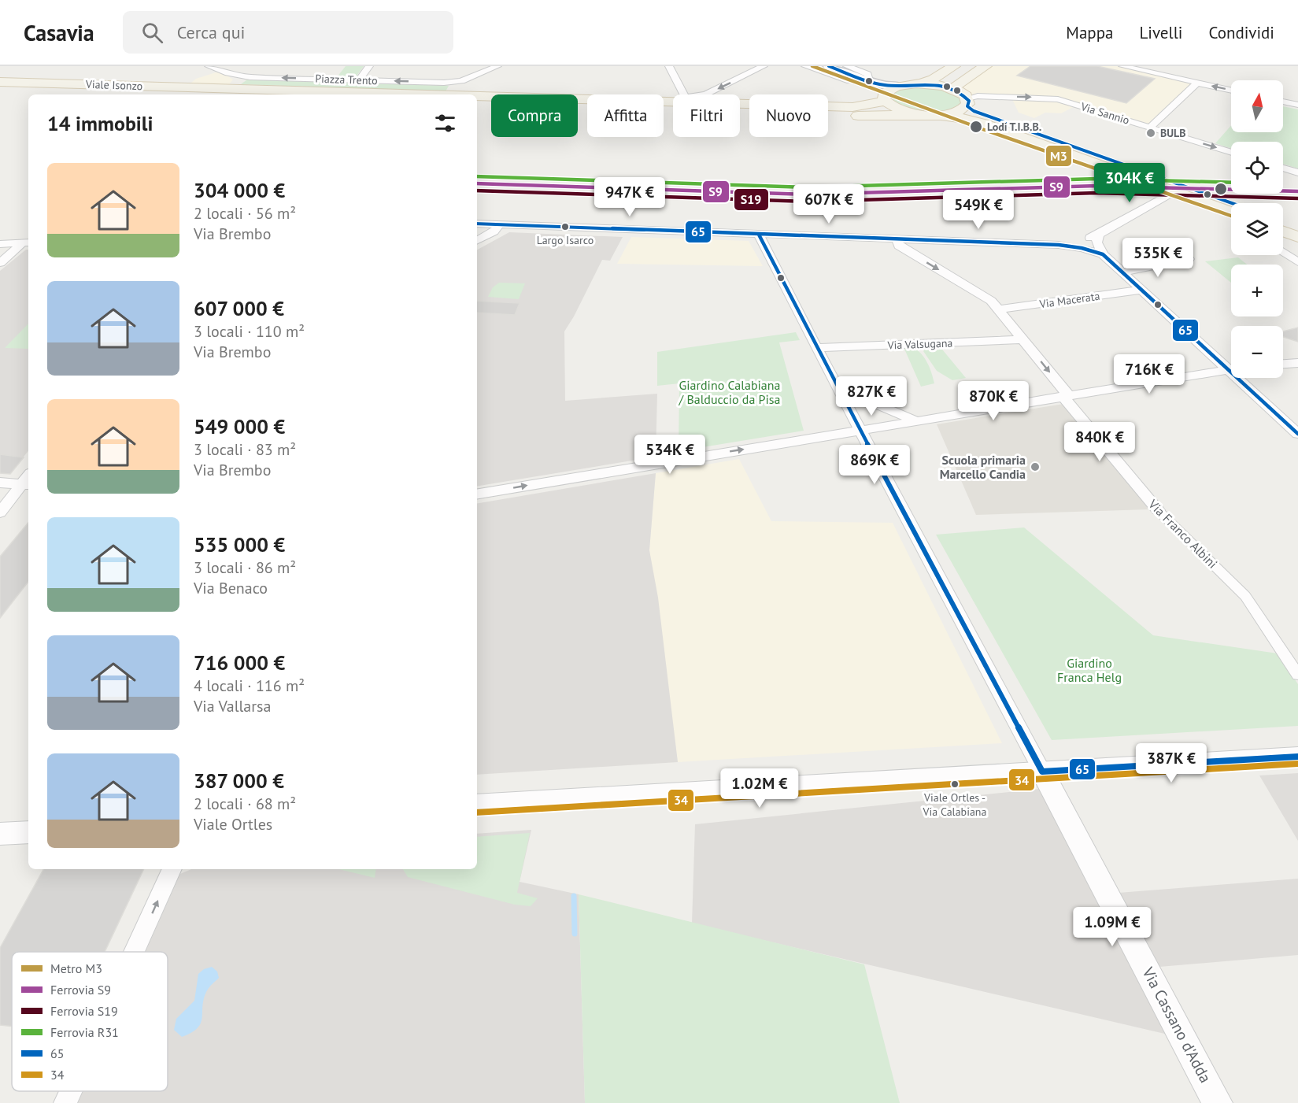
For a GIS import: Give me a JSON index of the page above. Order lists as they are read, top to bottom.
{
  "streets": {
    "main road": ["Piazza Trento", "Viale Isonzo"],
    "street": [
      "Via Sannio",
      "Via Macerata",
      "Via Valsugana",
      "Via Franco Albini",
      "Via Cassano d'Adda"
    ]
  },
  "crossings": [
    ["Piazza Trento", "Viale Isonzo"]
  ],
  "parks": ["Giardino Calabiana / Balduccio da Pisa", "Giardino Franca Helg"],
  "places": [
    "Lodi T.I.B.B.",
    "BULB",
    "Largo Isarco",
    "Scuola primaria Marcello Candia",
    "Viale Ortles - Via Calabiana"
  ],
  "lines": [
    "metro line M3",
    "transit line 65",
    "rail line R31",
    "rail line S9",
    "rail line S19",
    "transit line 34"
  ],
  "legend": [
    "Metro M3",
    "Ferrovia S9",
    "Ferrovia S19",
    "Ferrovia R31",
    "65",
    "34"
  ],
  "north": "top",
  "page": {
    "header": "Casavia",
    "search": "Cerca qui",
    "nav": ["Mappa", "Livelli", "Condividi"],
    "map_buttons": ["+", "−"],
    "chip": [
      "Compra",
      "Affitta",
      "Filtri",
      "Nuovo"
    ],
    "heading": "14 immobili",
    "list": [
      {
        "name": "304 000 €",
        "note": "2 locali · 56 m² · Via Brembo"
      },
      {
        "name": "607 000 €",
        "note": "3 locali · 110 m² · Via Brembo"
      },
      {
        "name": "549 000 €",
        "note": "3 locali · 83 m² · Via Brembo"
      },
      {
        "name": "535 000 €",
        "note": "3 locali · 86 m² · Via Benaco"
      },
      {
        "name": "716 000 €",
        "note": "4 locali · 116 m² · Via Vallarsa"
      },
      {
        "name": "387 000 €",
        "note": "2 locali · 68 m² · Viale Ortles"
      }
    ],
    "price": [
      "304K €",
      "947K €",
      "607K €",
      "549K €",
      "535K €",
      "716K €",
      "827K €",
      "870K €",
      "840K €",
      "534K €",
      "869K €",
      "387K €",
      "1.02M €",
      "1.09M €"
    ]
  }
}
